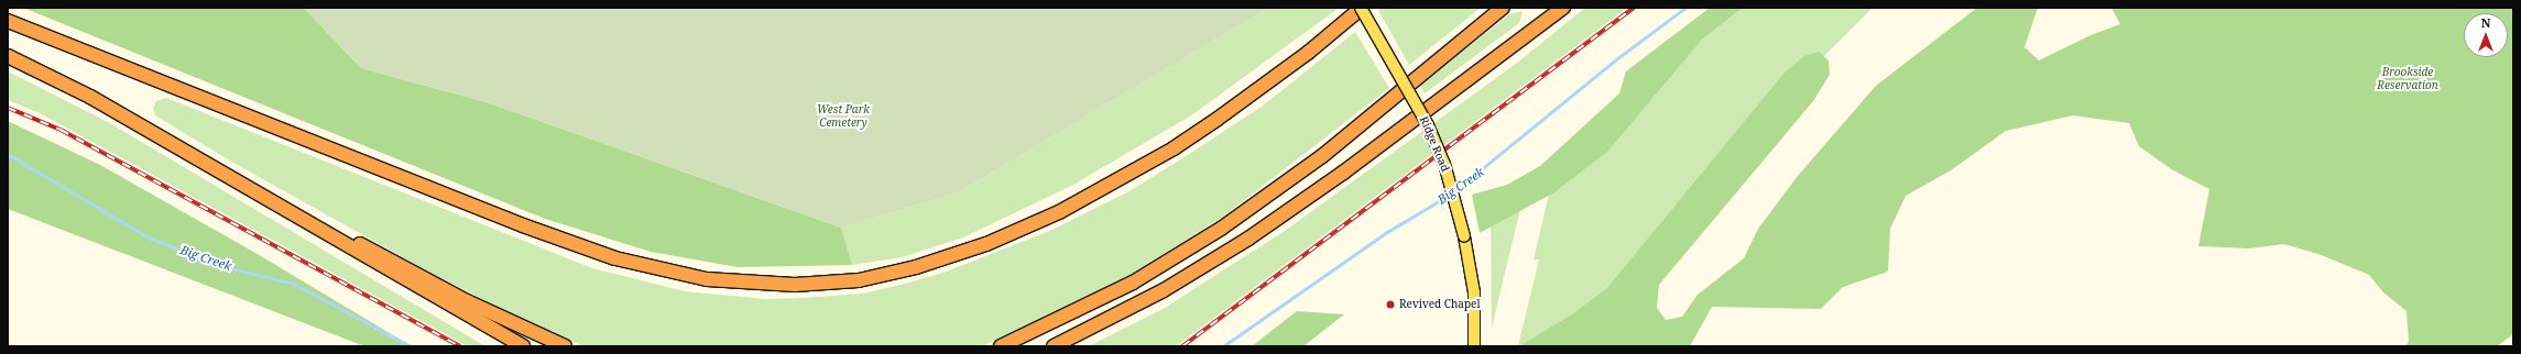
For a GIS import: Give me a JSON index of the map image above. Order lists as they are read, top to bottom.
{
  "streets": {
    "main road": ["Ridge Road"]
  },
  "water": ["Big Creek"],
  "parks": ["Brookside Reservation", "West Park Cemetery"],
  "places": ["Revived Chapel"],
  "north": "top"
}
